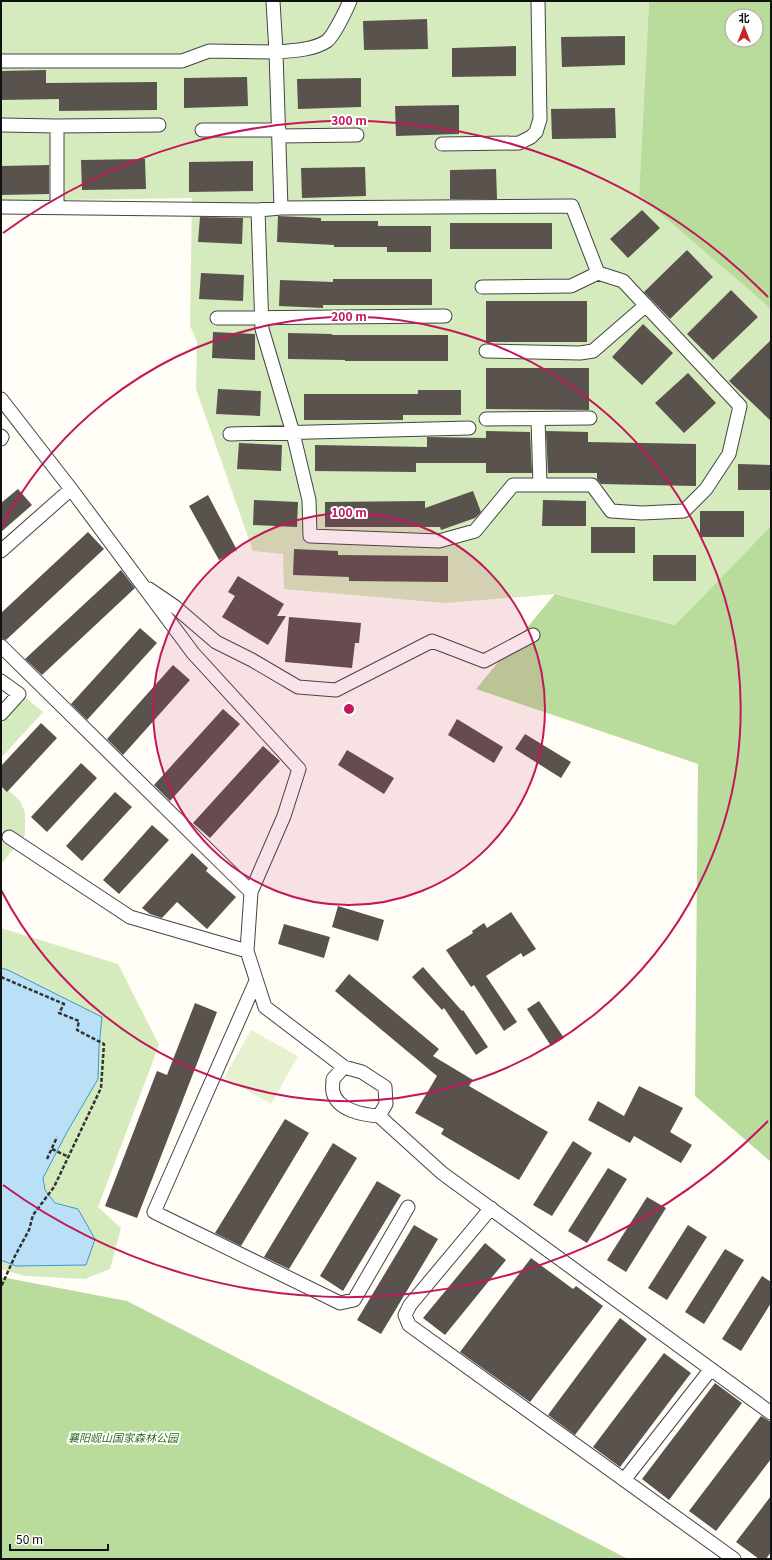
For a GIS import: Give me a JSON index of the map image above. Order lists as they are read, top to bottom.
{
  "parks": ["襄阳岘山国家森林公园"],
  "scale_bar": "50 m",
  "north": "top",
  "rings": ["300 m", "200 m", "100 m"]
}
